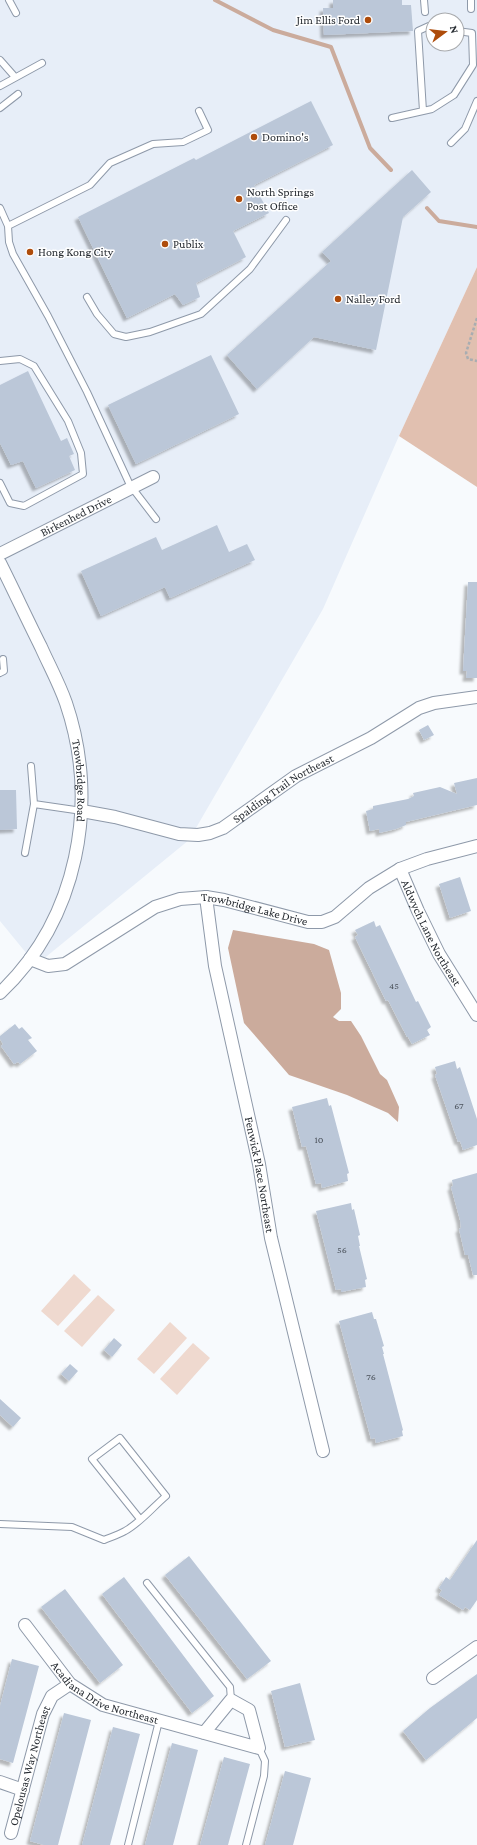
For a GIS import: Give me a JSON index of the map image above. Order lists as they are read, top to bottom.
{
  "streets": {
    "street": [
      "Birkenhed Drive",
      "Trowbridge Road",
      "Spalding Trail Northeast",
      "Trowbridge Lake Drive",
      "Aldwych Lane Northeast",
      "Fenwick Place Northeast",
      "Acadiana Drive Northeast",
      "Opelousas Way Northeast"
    ]
  },
  "crossings": [
    ["Trowbridge Road", "Spalding Trail Northeast"],
    ["Trowbridge Road", "Trowbridge Lake Drive"],
    ["Trowbridge Lake Drive", "Aldwych Lane Northeast"],
    ["Trowbridge Lake Drive", "Fenwick Place Northeast"],
    ["Acadiana Drive Northeast", "Opelousas Way Northeast"]
  ],
  "places": [
    "Jim Ellis Ford",
    "Domino's",
    "North Springs Post Office",
    "Publix",
    "Hong Kong City",
    "Nalley Ford"
  ],
  "house_numbers": [
    "45",
    "67",
    "10",
    "56",
    "76"
  ],
  "north": "right"
}
